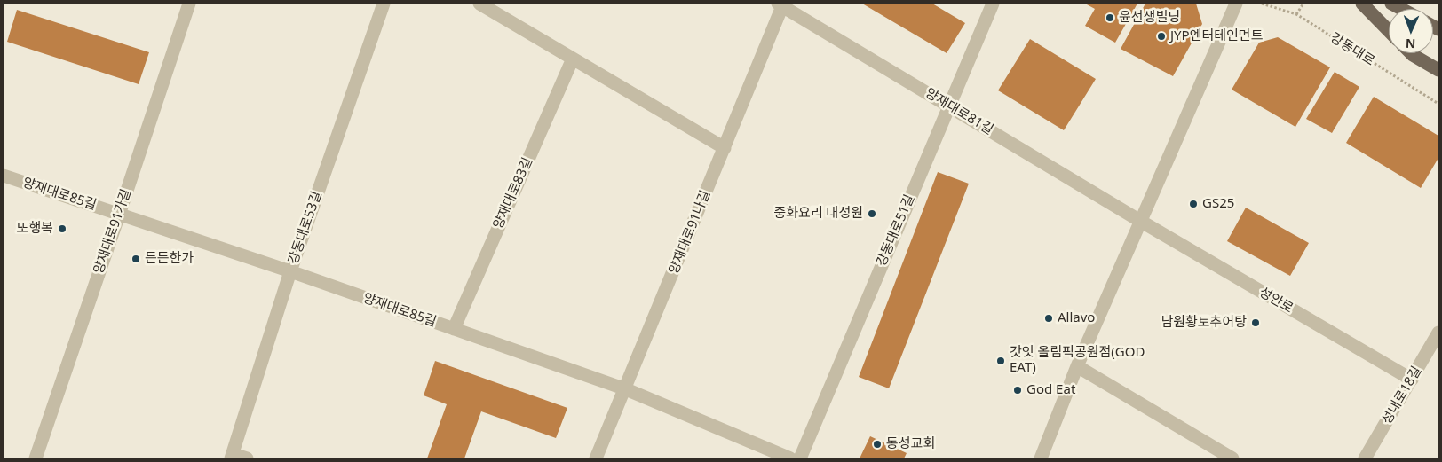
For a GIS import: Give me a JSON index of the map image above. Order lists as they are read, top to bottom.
{
  "streets": {
    "street": [
      "양재대로81길",
      "양재대로83길",
      "양재대로85길",
      "강동대로53길",
      "강동대로51길",
      "양재대로91가길",
      "양재대로91나길",
      "성안로",
      "성내로18길"
    ],
    "path": ["강동대로"]
  },
  "crossings": [
    ["양재대로81길", "강동대로51길"],
    ["양재대로81길", "양재대로91나길"],
    ["양재대로81길", "성안로"],
    ["양재대로83길", "양재대로85길"],
    ["양재대로85길", "강동대로53길"],
    ["양재대로85길", "양재대로91가길"],
    ["양재대로85길", "양재대로91나길"],
    ["성안로", "성내로18길"]
  ],
  "places": [
    "윤선생빌딩",
    "JYP엔터테인먼트",
    "GS25",
    "중화요리 대성원",
    "또행복",
    "든든한가",
    "Allavo",
    "남원황토추어탕",
    "갓잇 올림픽공원점(GOD EAT)",
    "God Eat",
    "동성교회"
  ],
  "north": "bottom"
}
